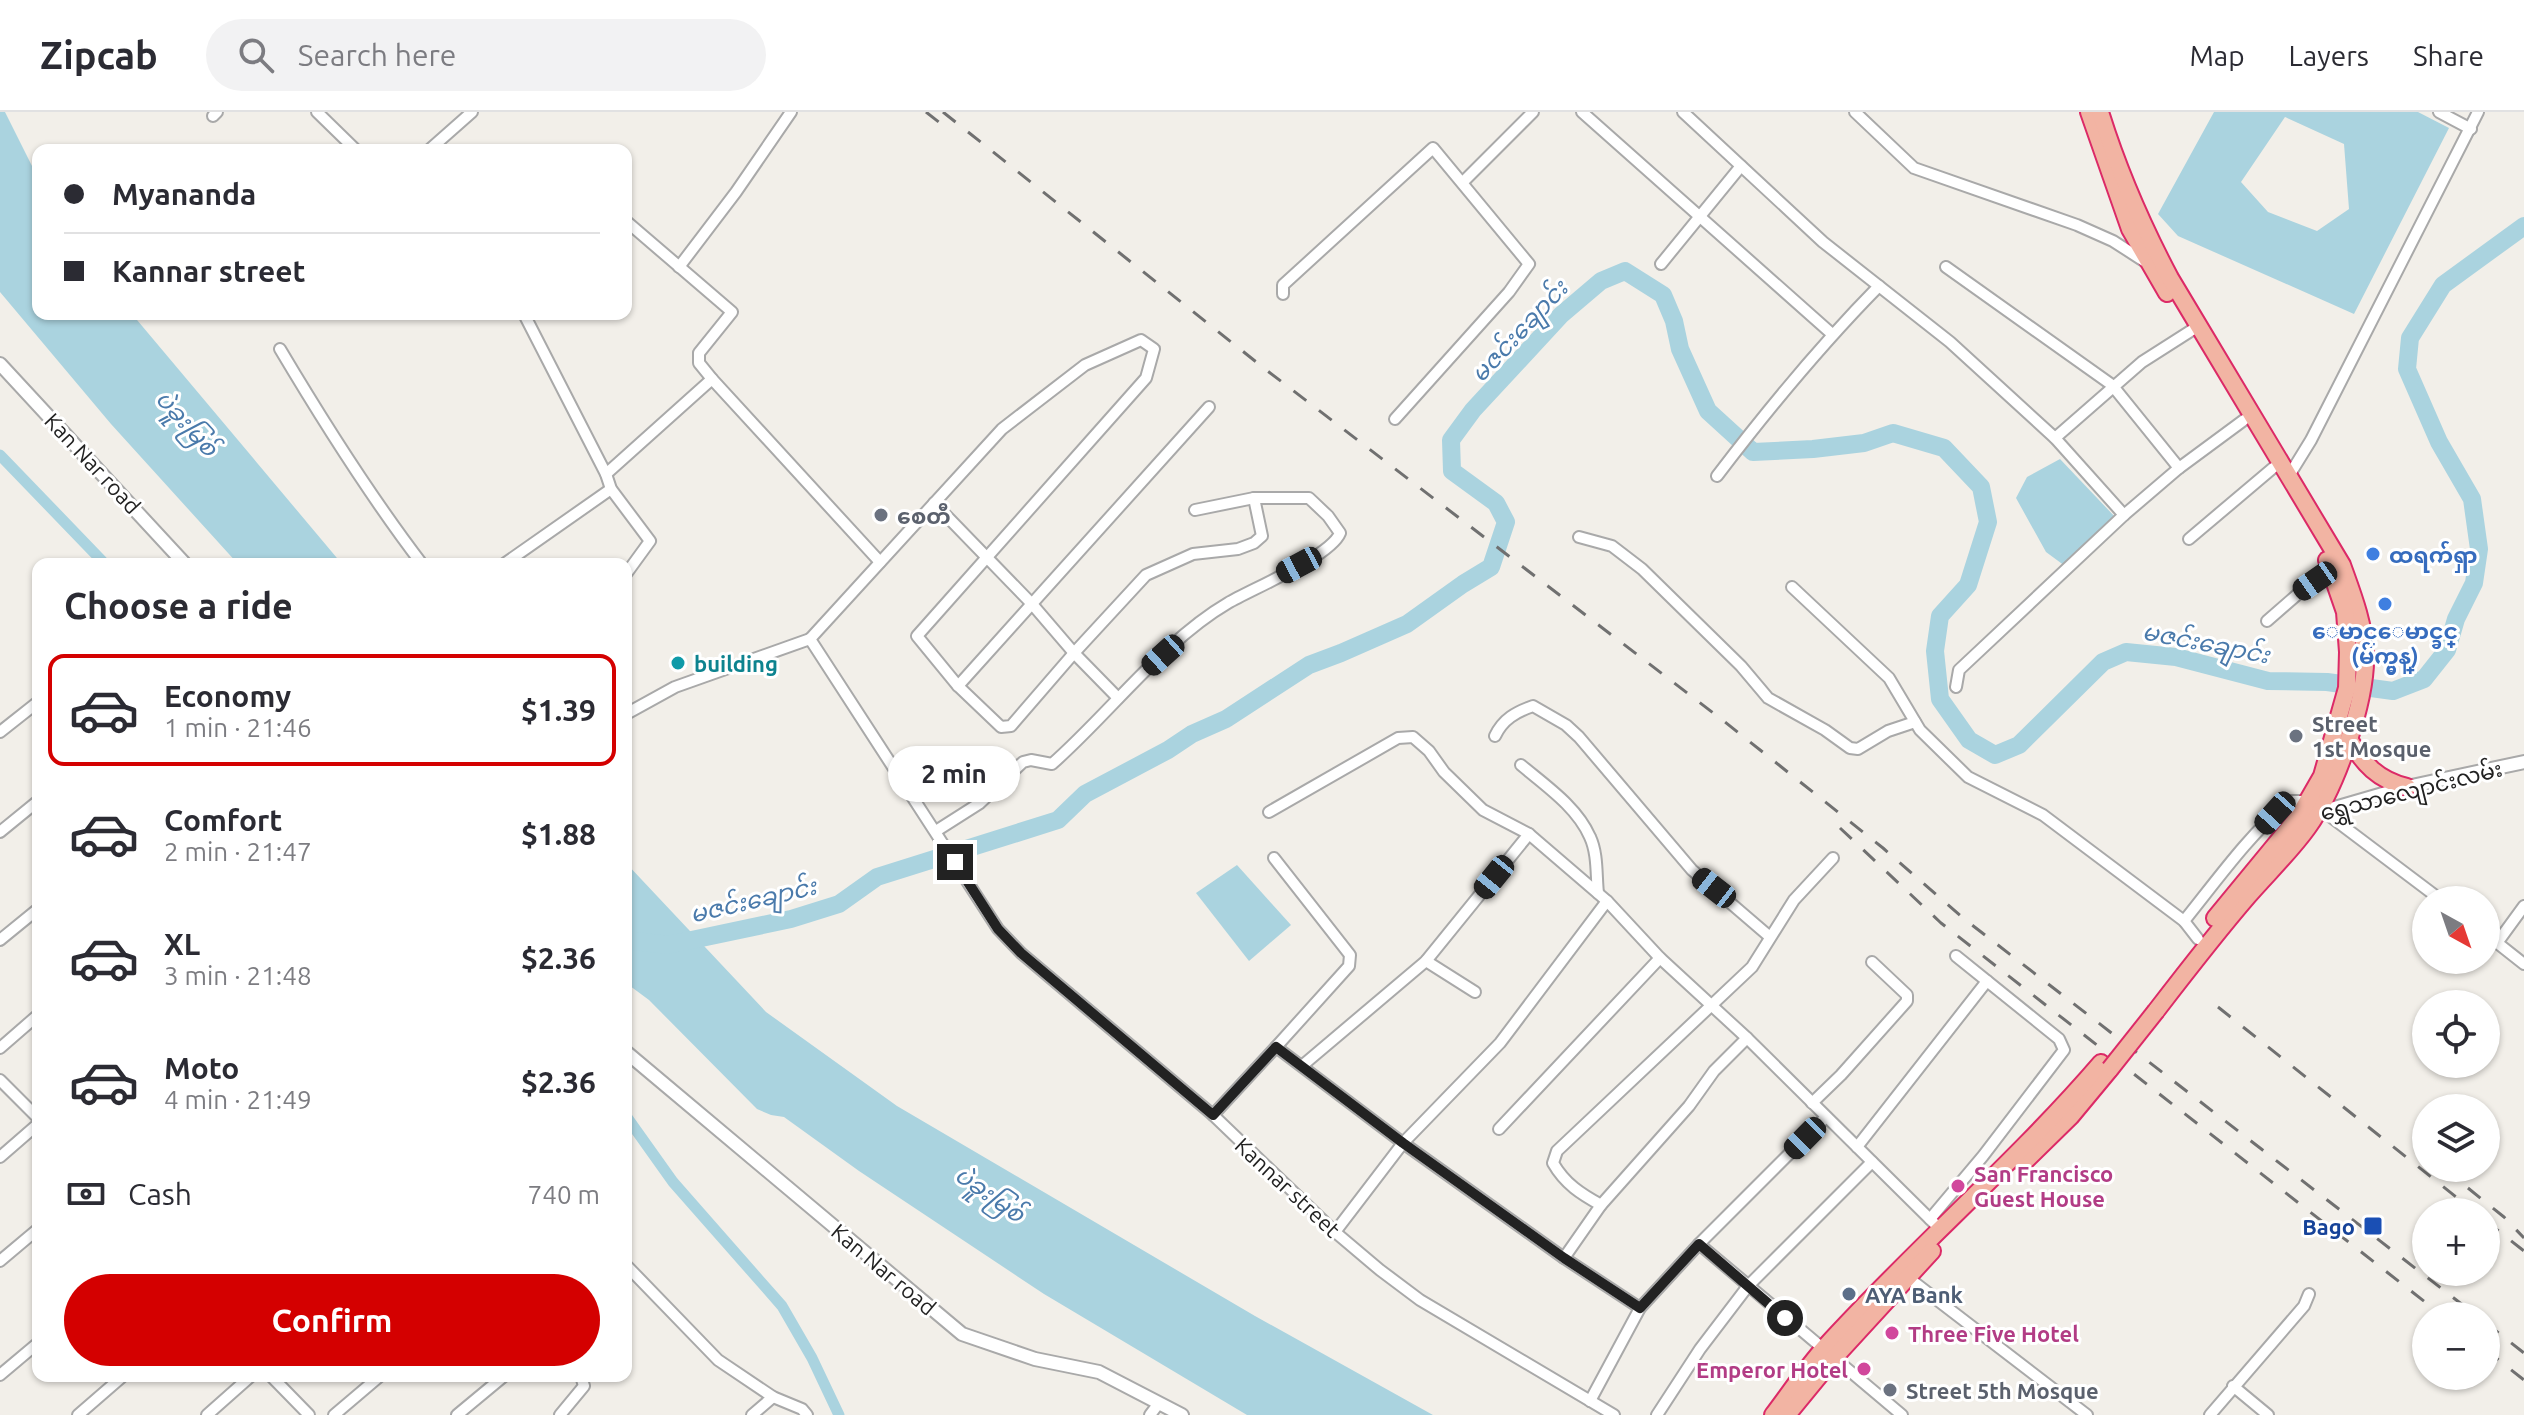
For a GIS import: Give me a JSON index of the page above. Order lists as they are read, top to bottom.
{
  "streets": {
    "street": ["Kan Nar road", "ရွှေသာလျောင်းလမ်း", "Kannar street"]
  },
  "water": ["မဇင်းချောင်း", "ပဲခူးမြစ်"],
  "places": {
    "other": [
      "စေတီ",
      "ထရက်ရှာ",
      "ေမာင္ေမာင္ခင္ (မ်က္မွန္)",
      "building",
      "Street 1st Mosque",
      "San Francisco Guest House",
      "AYA Bank",
      "Three Five Hotel",
      "Emperor Hotel",
      "Street 5th Mosque"
    ],
    "transit": ["Bago"]
  },
  "north": "bottom right",
  "page": {
    "header": "Zipcab",
    "search": "Search here",
    "nav": ["Map", "Layers", "Share"],
    "banner": ["Myananda", "Kannar street"],
    "heading": "Choose a ride",
    "list": [
      {
        "name": "Economy",
        "note": "1 min · 21:46",
        "value": "$1.39"
      },
      {
        "name": "Comfort",
        "note": "2 min · 21:47",
        "value": "$1.88"
      },
      {
        "name": "XL",
        "note": "3 min · 21:48",
        "value": "$2.36"
      },
      {
        "name": "Moto",
        "note": "4 min · 21:49",
        "value": "$2.36"
      }
    ],
    "bubble": "2 min",
    "map_buttons": ["+", "−"],
    "pay": ["Cash", "740 m"],
    "buttons": "Confirm"
  }
}
